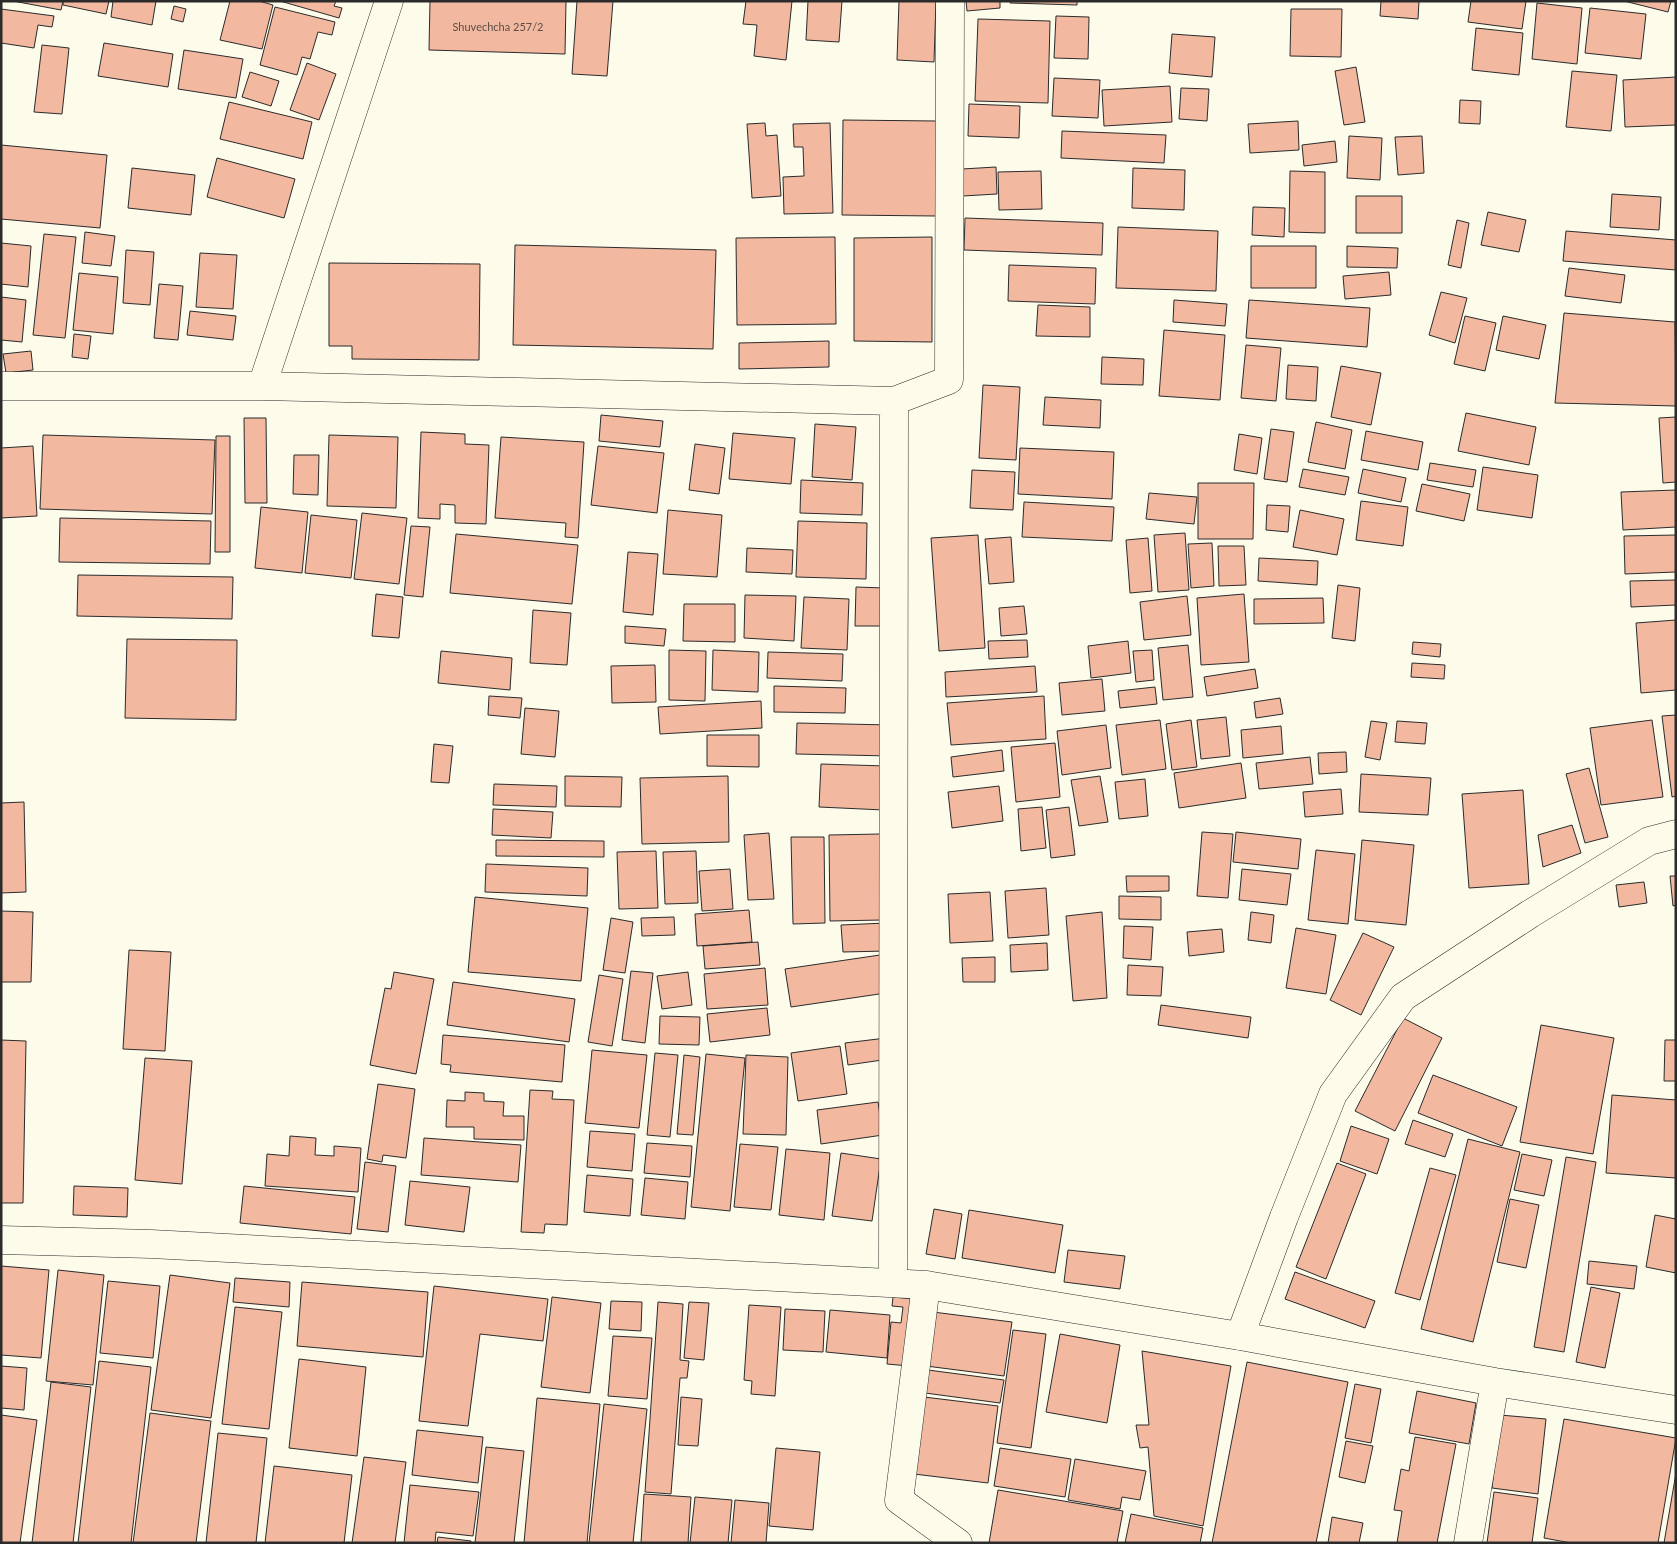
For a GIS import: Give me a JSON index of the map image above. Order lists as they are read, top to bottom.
{
  "house_numbers": ["Shuvechcha 257/2"]
}
